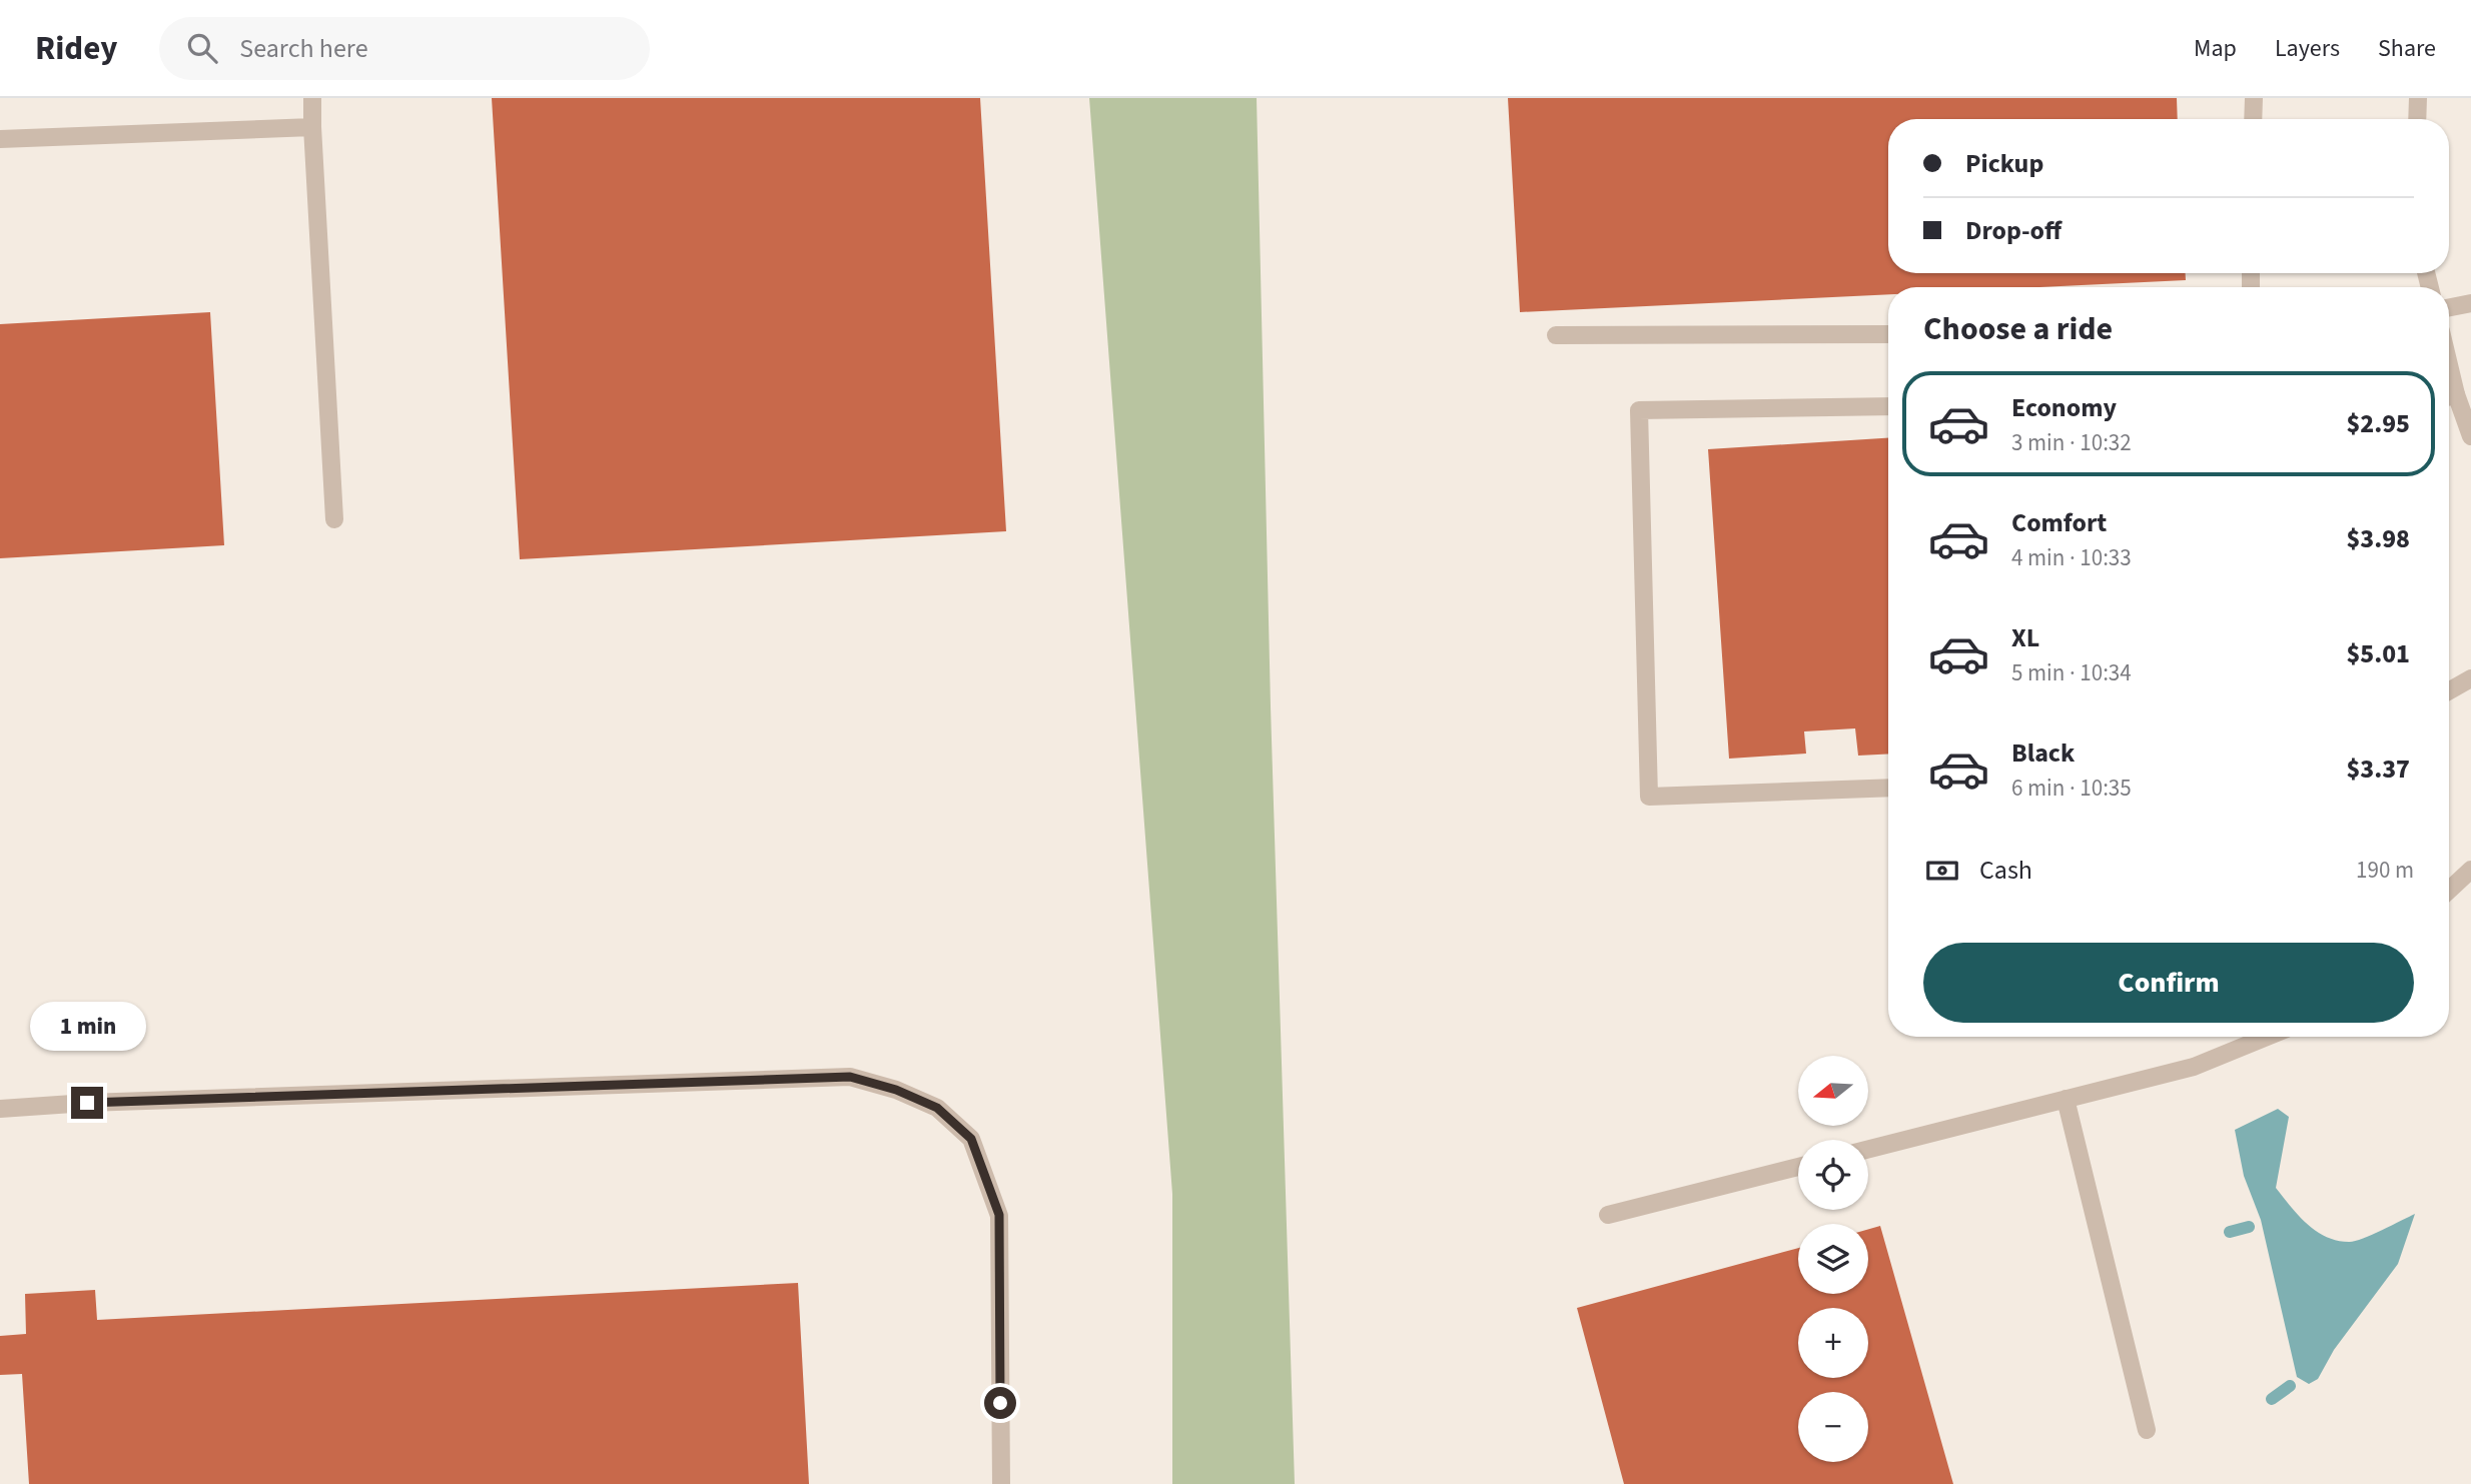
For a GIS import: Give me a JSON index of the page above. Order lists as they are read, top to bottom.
{
  "north": "left",
  "page": {
    "header": "Ridey",
    "search": "Search here",
    "nav": ["Map", "Layers", "Share"],
    "banner": ["Pickup", "Drop-off"],
    "heading": "Choose a ride",
    "list": [
      {
        "name": "Economy",
        "note": "3 min · 10:32",
        "value": "$2.95"
      },
      {
        "name": "Comfort",
        "note": "4 min · 10:33",
        "value": "$3.98"
      },
      {
        "name": "XL",
        "note": "5 min · 10:34",
        "value": "$5.01"
      },
      {
        "name": "Black",
        "note": "6 min · 10:35",
        "value": "$3.37"
      }
    ],
    "pay": ["Cash", "190 m"],
    "buttons": "Confirm",
    "bubble": "1 min",
    "map_buttons": ["+", "−"]
  }
}
